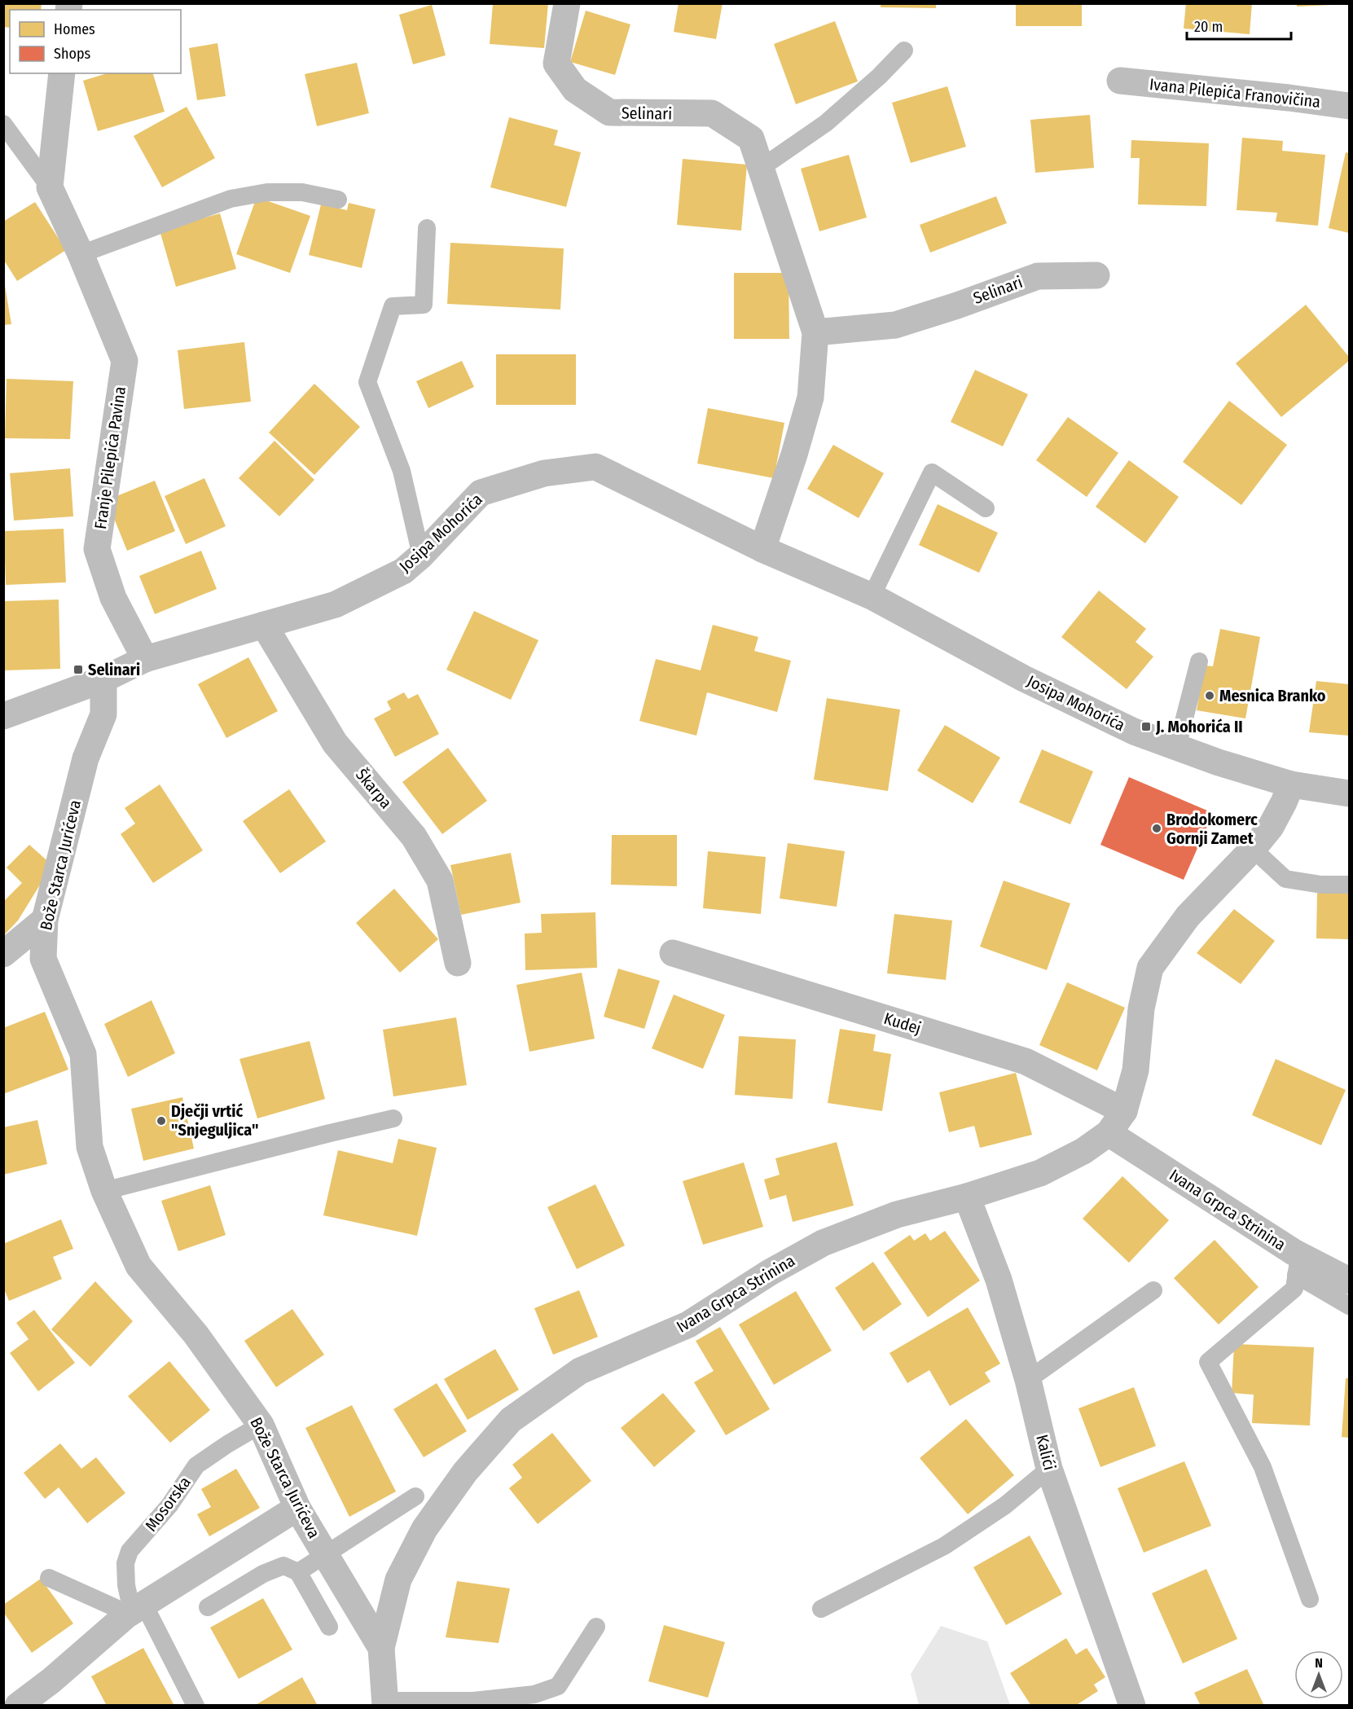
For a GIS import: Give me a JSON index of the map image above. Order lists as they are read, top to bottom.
{
  "streets": {
    "street": [
      "Ivana Pilepića Franovičina",
      "Selinari",
      "Franje Pilepića Pavina",
      "Josipa Mohorića",
      "Škarpa",
      "Bože Starca Jurićeva",
      "Kudej",
      "Ivana Grpca Strinina",
      "Kalići"
    ],
    "lane": ["Mosorska"]
  },
  "crossings": [
    ["Selinari", "Josipa Mohorića"],
    ["Franje Pilepića Pavina", "Josipa Mohorića"],
    ["Josipa Mohorića", "Škarpa"],
    ["Josipa Mohorića", "Bože Starca Jurićeva"],
    ["Josipa Mohorića", "Ivana Grpca Strinina"],
    ["Bože Starca Jurićeva", "Ivana Grpca Strinina"],
    ["Bože Starca Jurićeva", "Mosorska"],
    ["Kudej", "Ivana Grpca Strinina"],
    ["Ivana Grpca Strinina", "Kalići"]
  ],
  "places": {
    "transit": ["Selinari", "J. Mohorića II"],
    "other": ["Mesnica Branko", "Brodokomerc Gornji Zamet", "Dječji vrtić \"Snjeguljica\""]
  },
  "legend": ["Homes", "Shops"],
  "scale_bar": "20 m",
  "north": "top"
}
